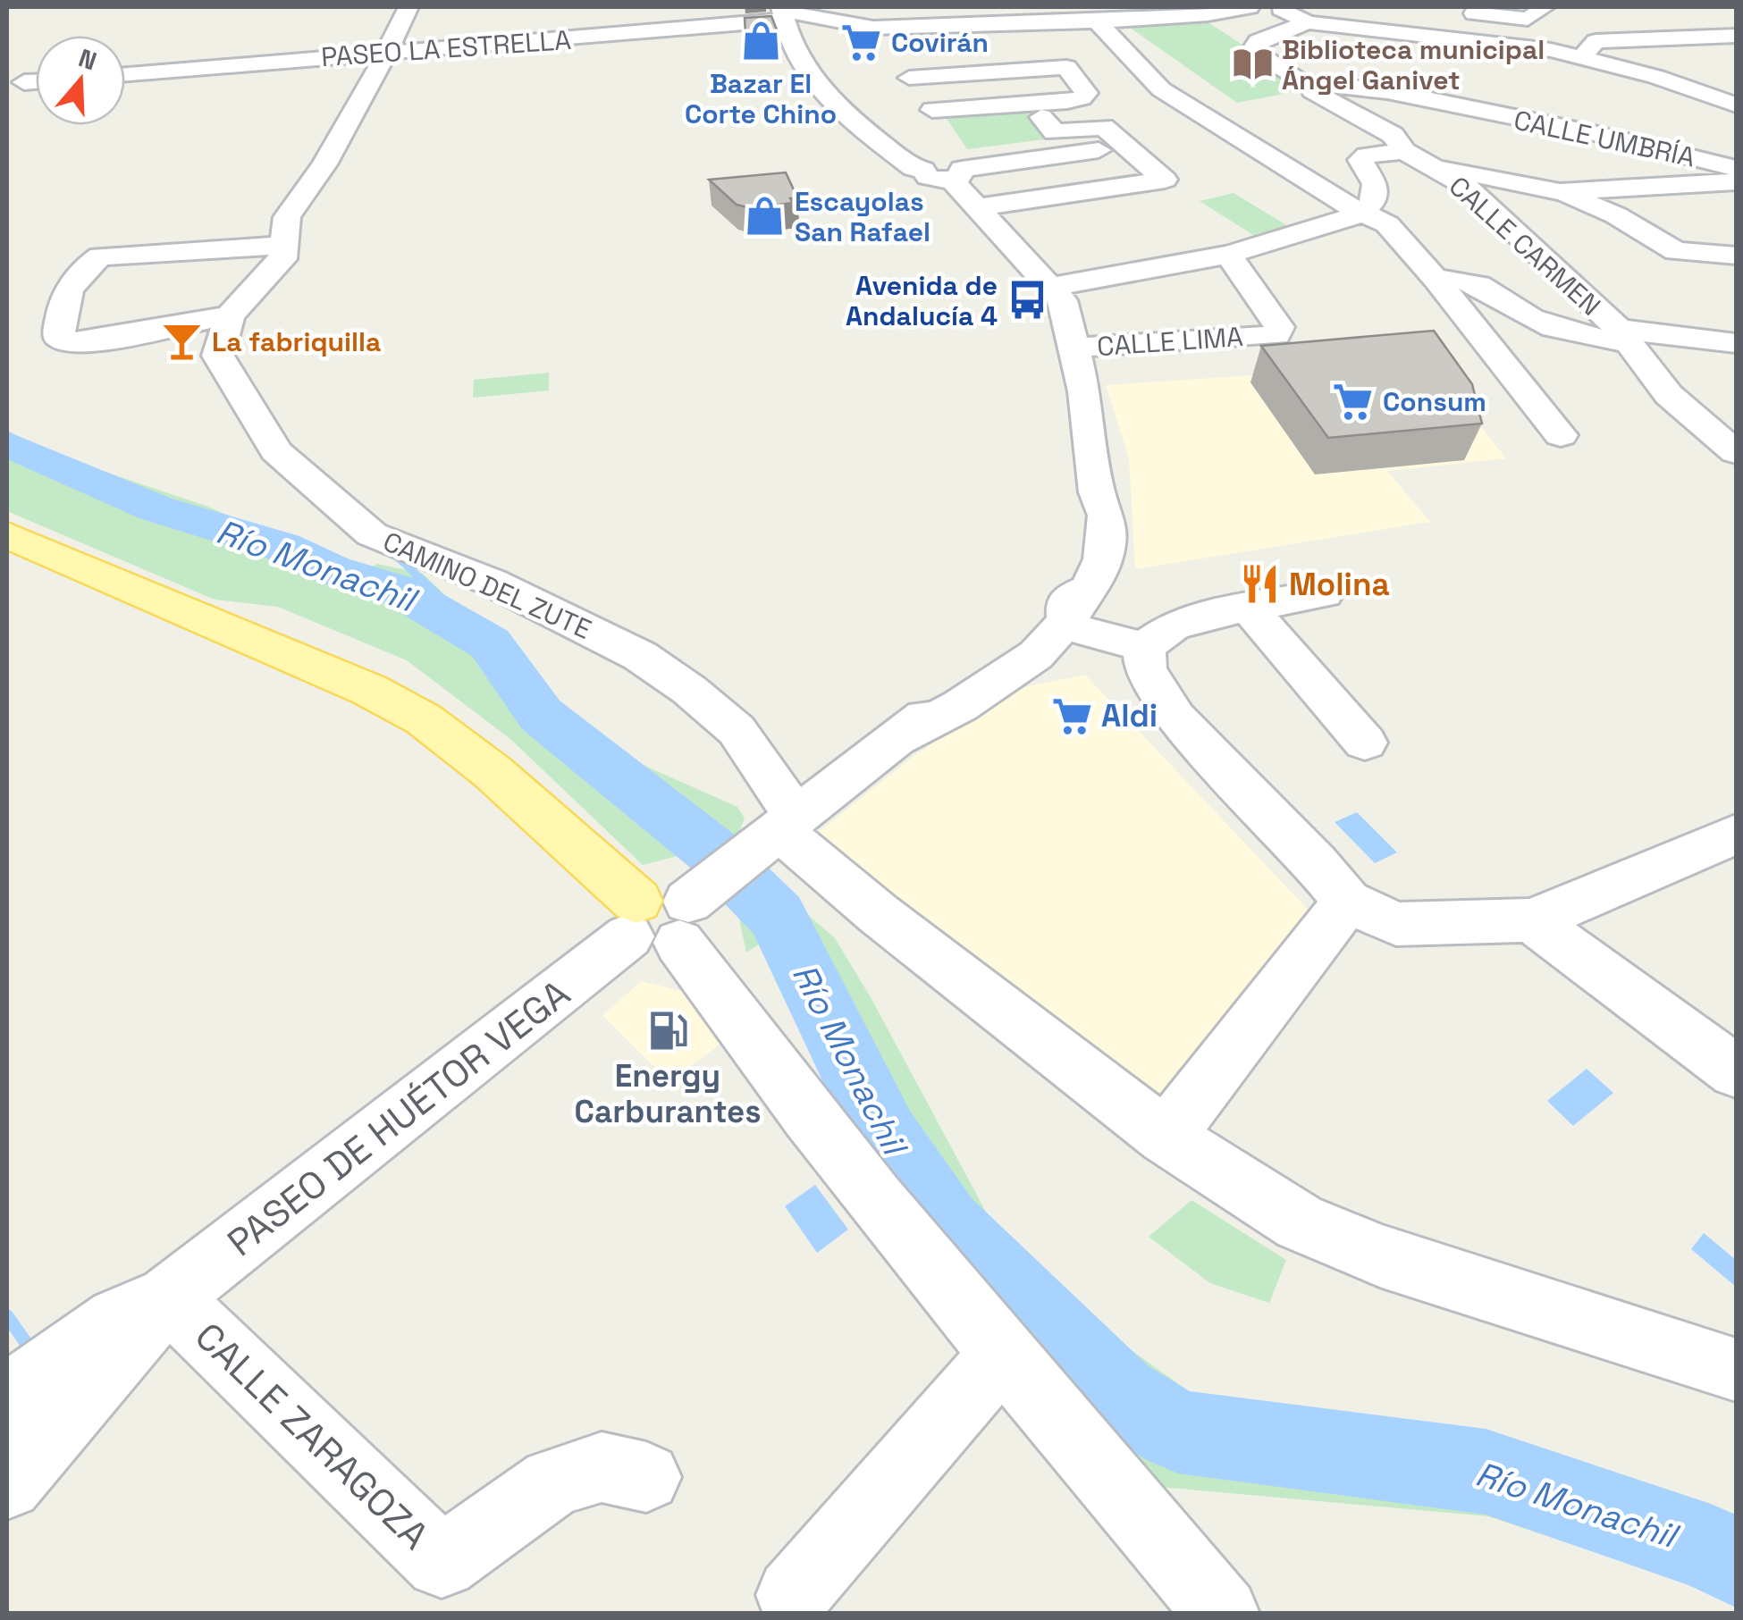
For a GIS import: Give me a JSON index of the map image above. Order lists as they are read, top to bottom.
{
  "streets": {
    "street": [
      "PASEO LA ESTRELLA",
      "CALLE UMBRÍA",
      "CALLE CARMEN",
      "CALLE LIMA",
      "CAMINO DEL ZUTE",
      "PASEO DE HUÉTOR VEGA",
      "CALLE ZARAGOZA"
    ]
  },
  "crossings": [
    ["PASEO LA ESTRELLA", "CAMINO DEL ZUTE"],
    ["CALLE UMBRÍA", "CALLE CARMEN"],
    ["CAMINO DEL ZUTE", "PASEO DE HUÉTOR VEGA"],
    ["PASEO DE HUÉTOR VEGA", "CALLE ZARAGOZA"]
  ],
  "water": ["Río Monachil"],
  "places": {
    "shop": ["Bazar El Corte Chino", "Escayolas San Rafael"],
    "supermarket": ["Covirán", "Consum", "Aldi"],
    "library": ["Biblioteca municipal Ángel Ganivet"],
    "bus stop": ["Avenida de Andalucía 4"],
    "bar": ["La fabriquilla"],
    "restaurant": ["Molina"],
    "fuel station": ["Energy Carburantes"]
  },
  "north": "top"
}
